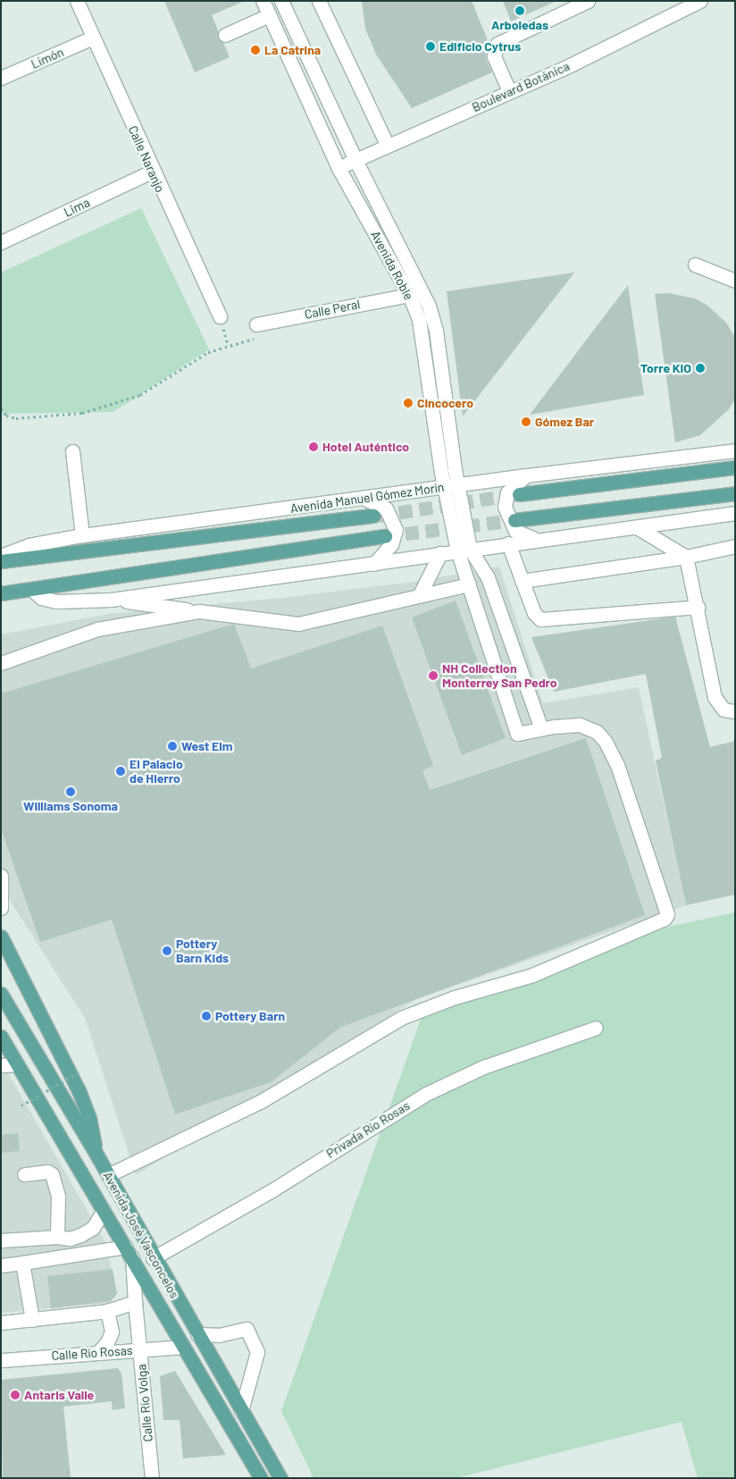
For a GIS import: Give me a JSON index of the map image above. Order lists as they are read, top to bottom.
{
  "streets": {
    "main road": ["Avenida Manuel Gómez Morín", "Avenida José Vasconcelos"],
    "street": [
      "Limón",
      "Boulevard Botánica",
      "Calle Naranjo",
      "Lima",
      "Avenida Roble",
      "Calle Peral",
      "Privada Río Rosas",
      "Calle Río Rosas",
      "Calle Río Volga"
    ]
  },
  "crossings": [
    ["Limón", "Calle Naranjo"],
    ["Boulevard Botánica", "Avenida Roble"],
    ["Calle Naranjo", "Lima"],
    ["Avenida Roble", "Calle Peral"],
    ["Avenida Roble", "Avenida Manuel Gómez Morín"],
    ["Privada Río Rosas", "Avenida José Vasconcelos"],
    ["Avenida José Vasconcelos", "Calle Río Rosas"],
    ["Calle Río Rosas", "Calle Río Volga"]
  ],
  "places": [
    "Arboledas",
    "Edificio Cytrus",
    "La Catrina",
    "Torre KIO",
    "Cincocero",
    "Gómez Bar",
    "Hotel Auténtico",
    "NH Collection Monterrey San Pedro",
    "West Elm",
    "El Palacio de Hierro",
    "Williams Sonoma",
    "Pottery Barn Kids",
    "Pottery Barn",
    "Antaris Valle"
  ]
}
